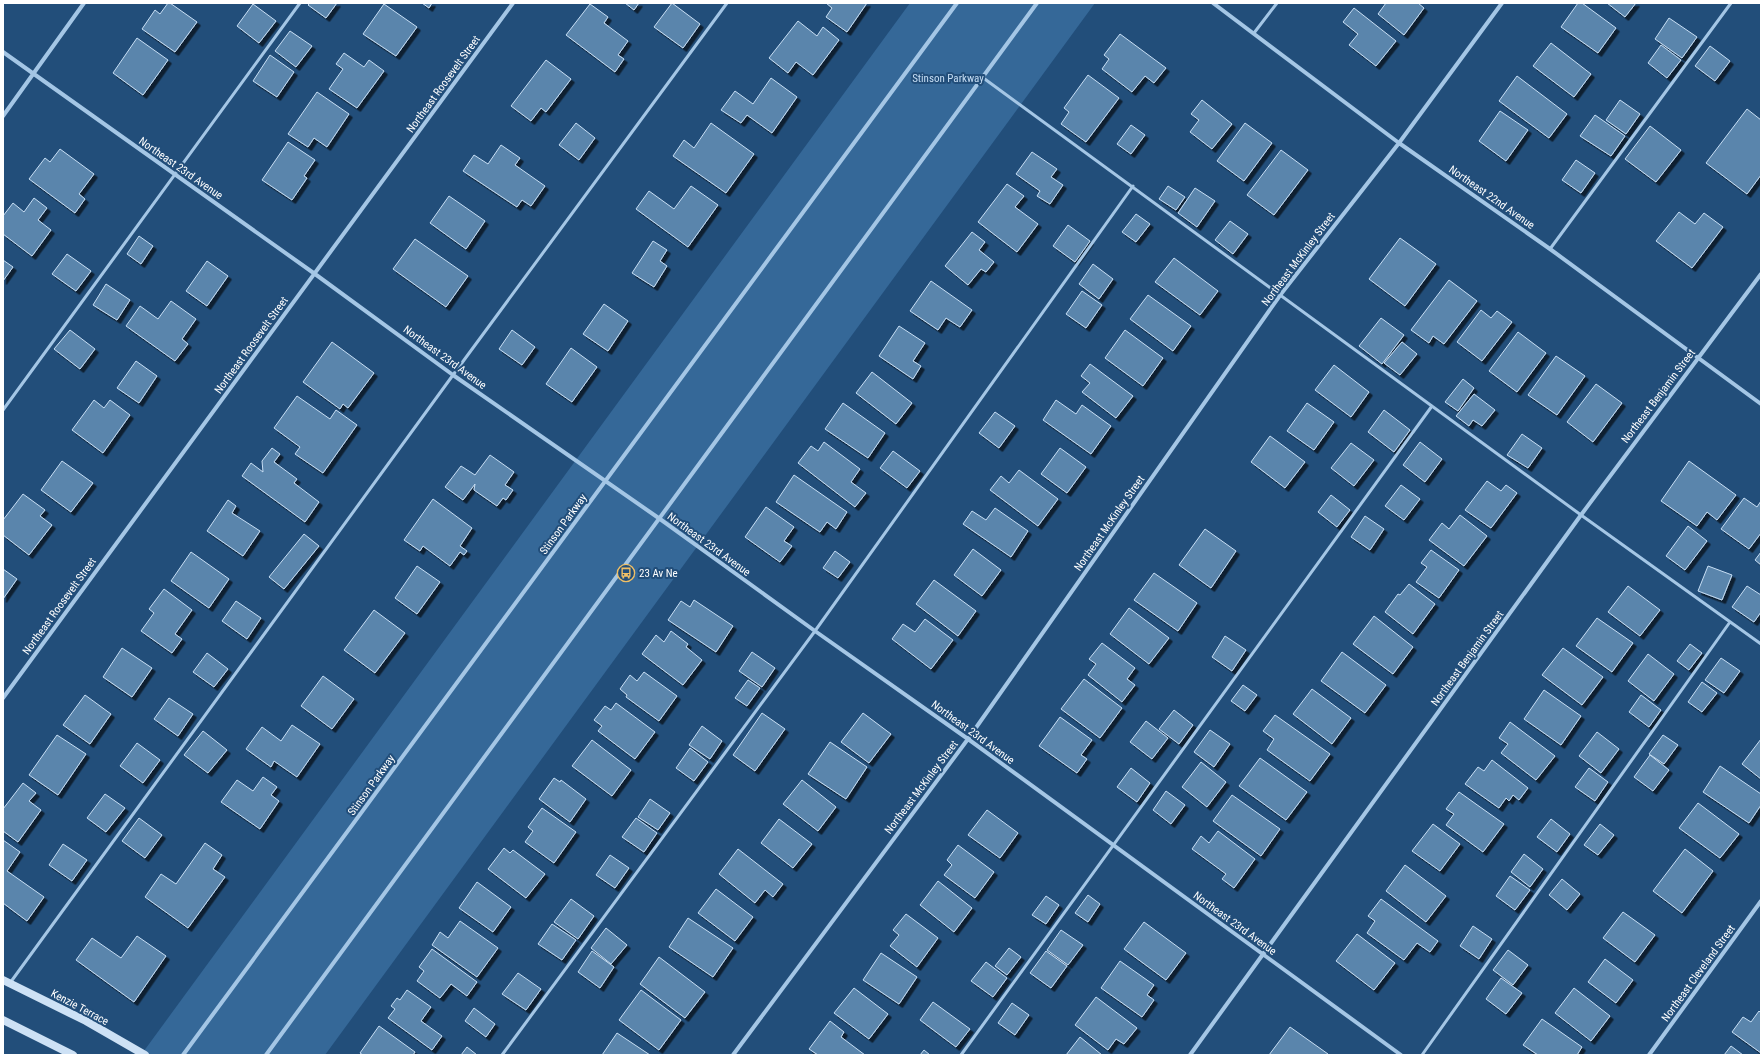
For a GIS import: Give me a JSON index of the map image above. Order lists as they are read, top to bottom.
{
  "streets": {
    "main road": ["Kenzie Terrace"],
    "street": [
      "Northeast Roosevelt Street",
      "Northeast 23rd Avenue",
      "Northeast 22nd Avenue",
      "Northeast McKinley Street",
      "Northeast Benjamin Street",
      "Stinson Parkway",
      "Northeast Cleveland Street"
    ]
  },
  "crossings": [
    ["Northeast Roosevelt Street", "Northeast 23rd Avenue"],
    ["Northeast 23rd Avenue", "Northeast McKinley Street"],
    ["Northeast 23rd Avenue", "Northeast Benjamin Street"],
    ["Northeast 23rd Avenue", "Stinson Parkway"],
    ["Northeast 22nd Avenue", "Northeast McKinley Street"],
    ["Northeast 22nd Avenue", "Northeast Benjamin Street"]
  ],
  "parks": ["Stinson Parkway"],
  "places": {
    "bus stop": ["23 Av Ne"]
  }
}
